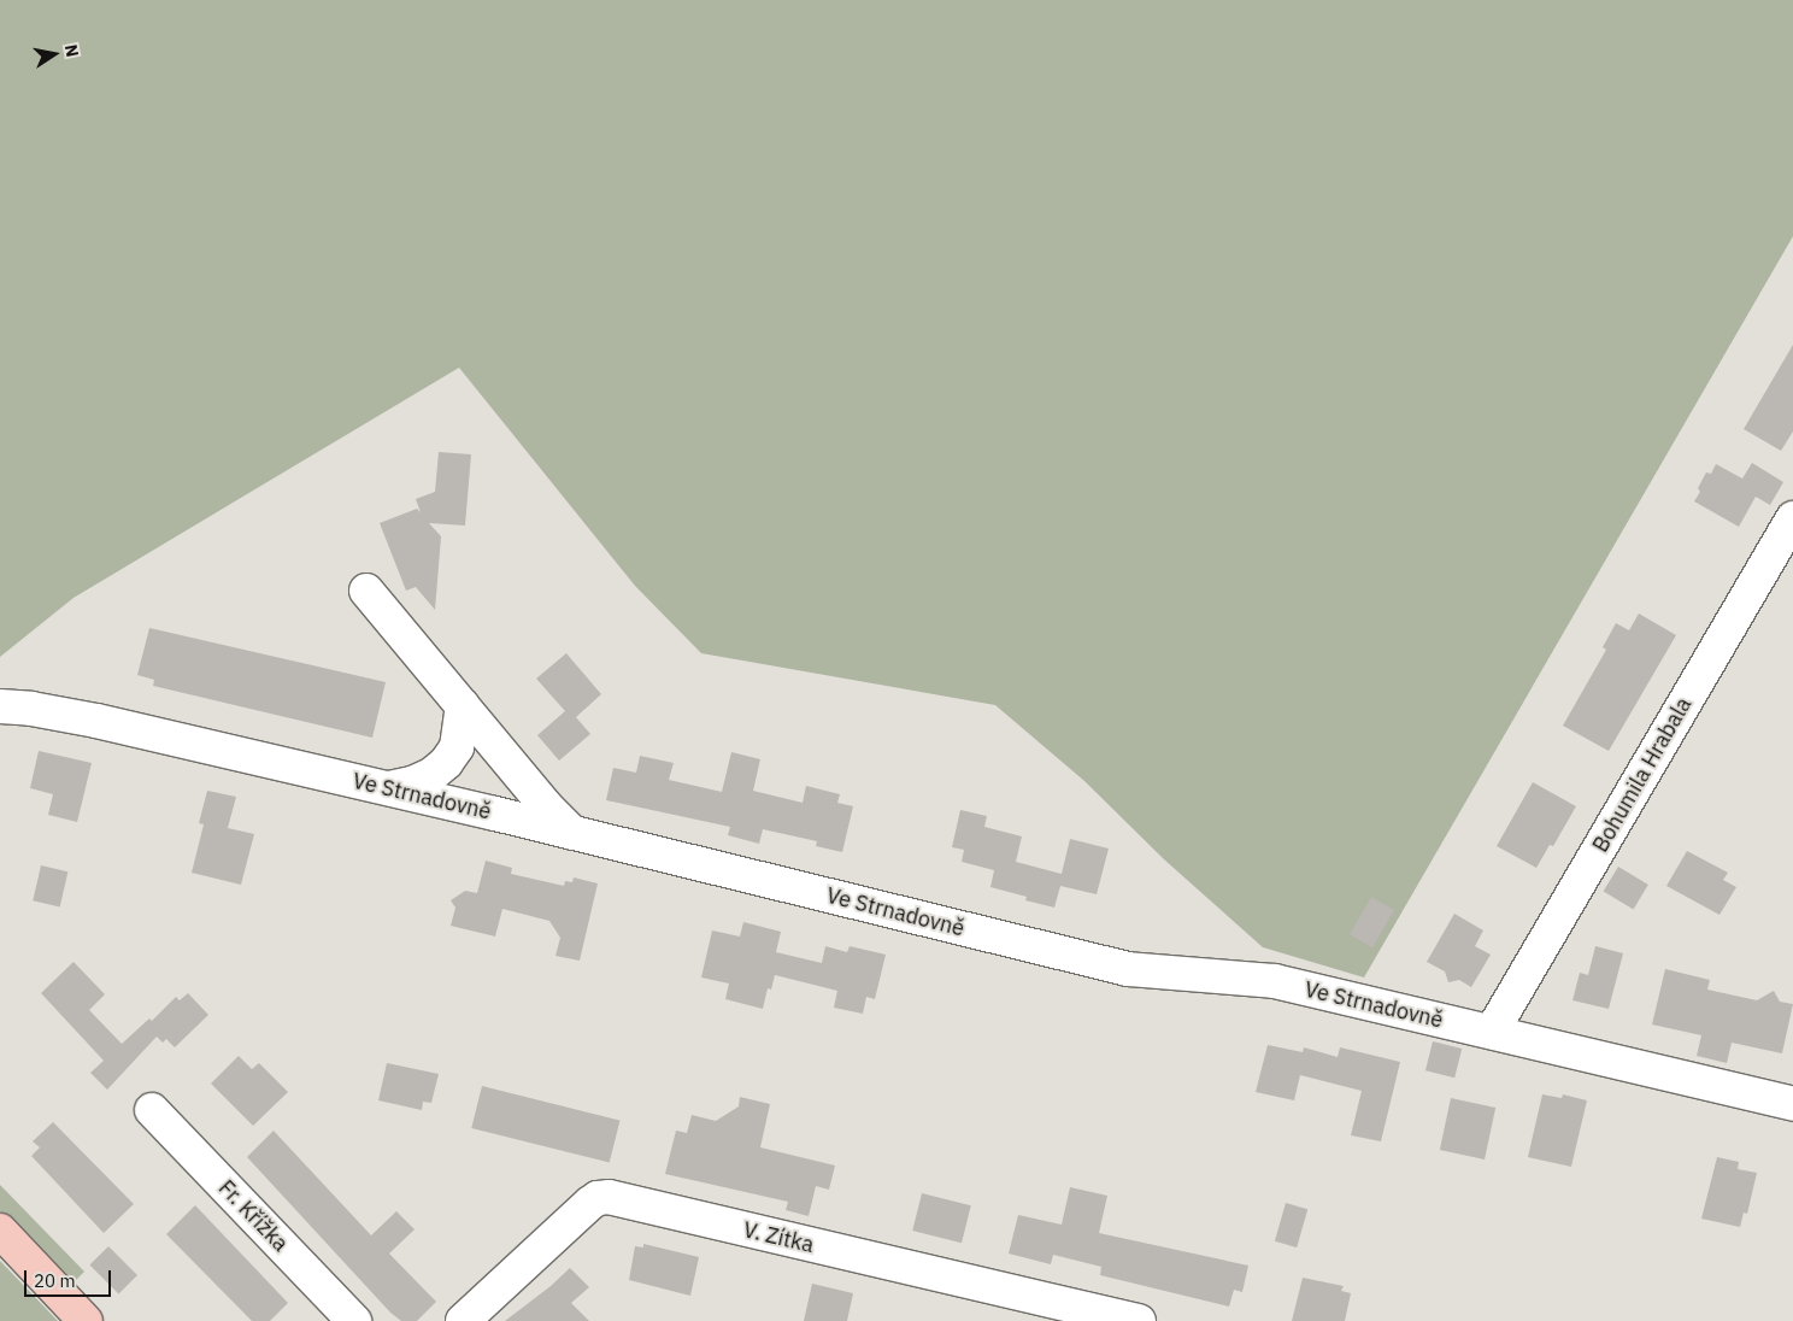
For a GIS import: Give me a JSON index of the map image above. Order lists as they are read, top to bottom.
{
  "streets": {
    "street": [
      "Bohumila Hrabala",
      "Ve Strnadovně",
      "Fr. Křížka",
      "V. Zítka"
    ]
  },
  "crossings": [
    ["Bohumila Hrabala", "Ve Strnadovně"]
  ],
  "scale_bar": "20 m",
  "north": "right"
}
